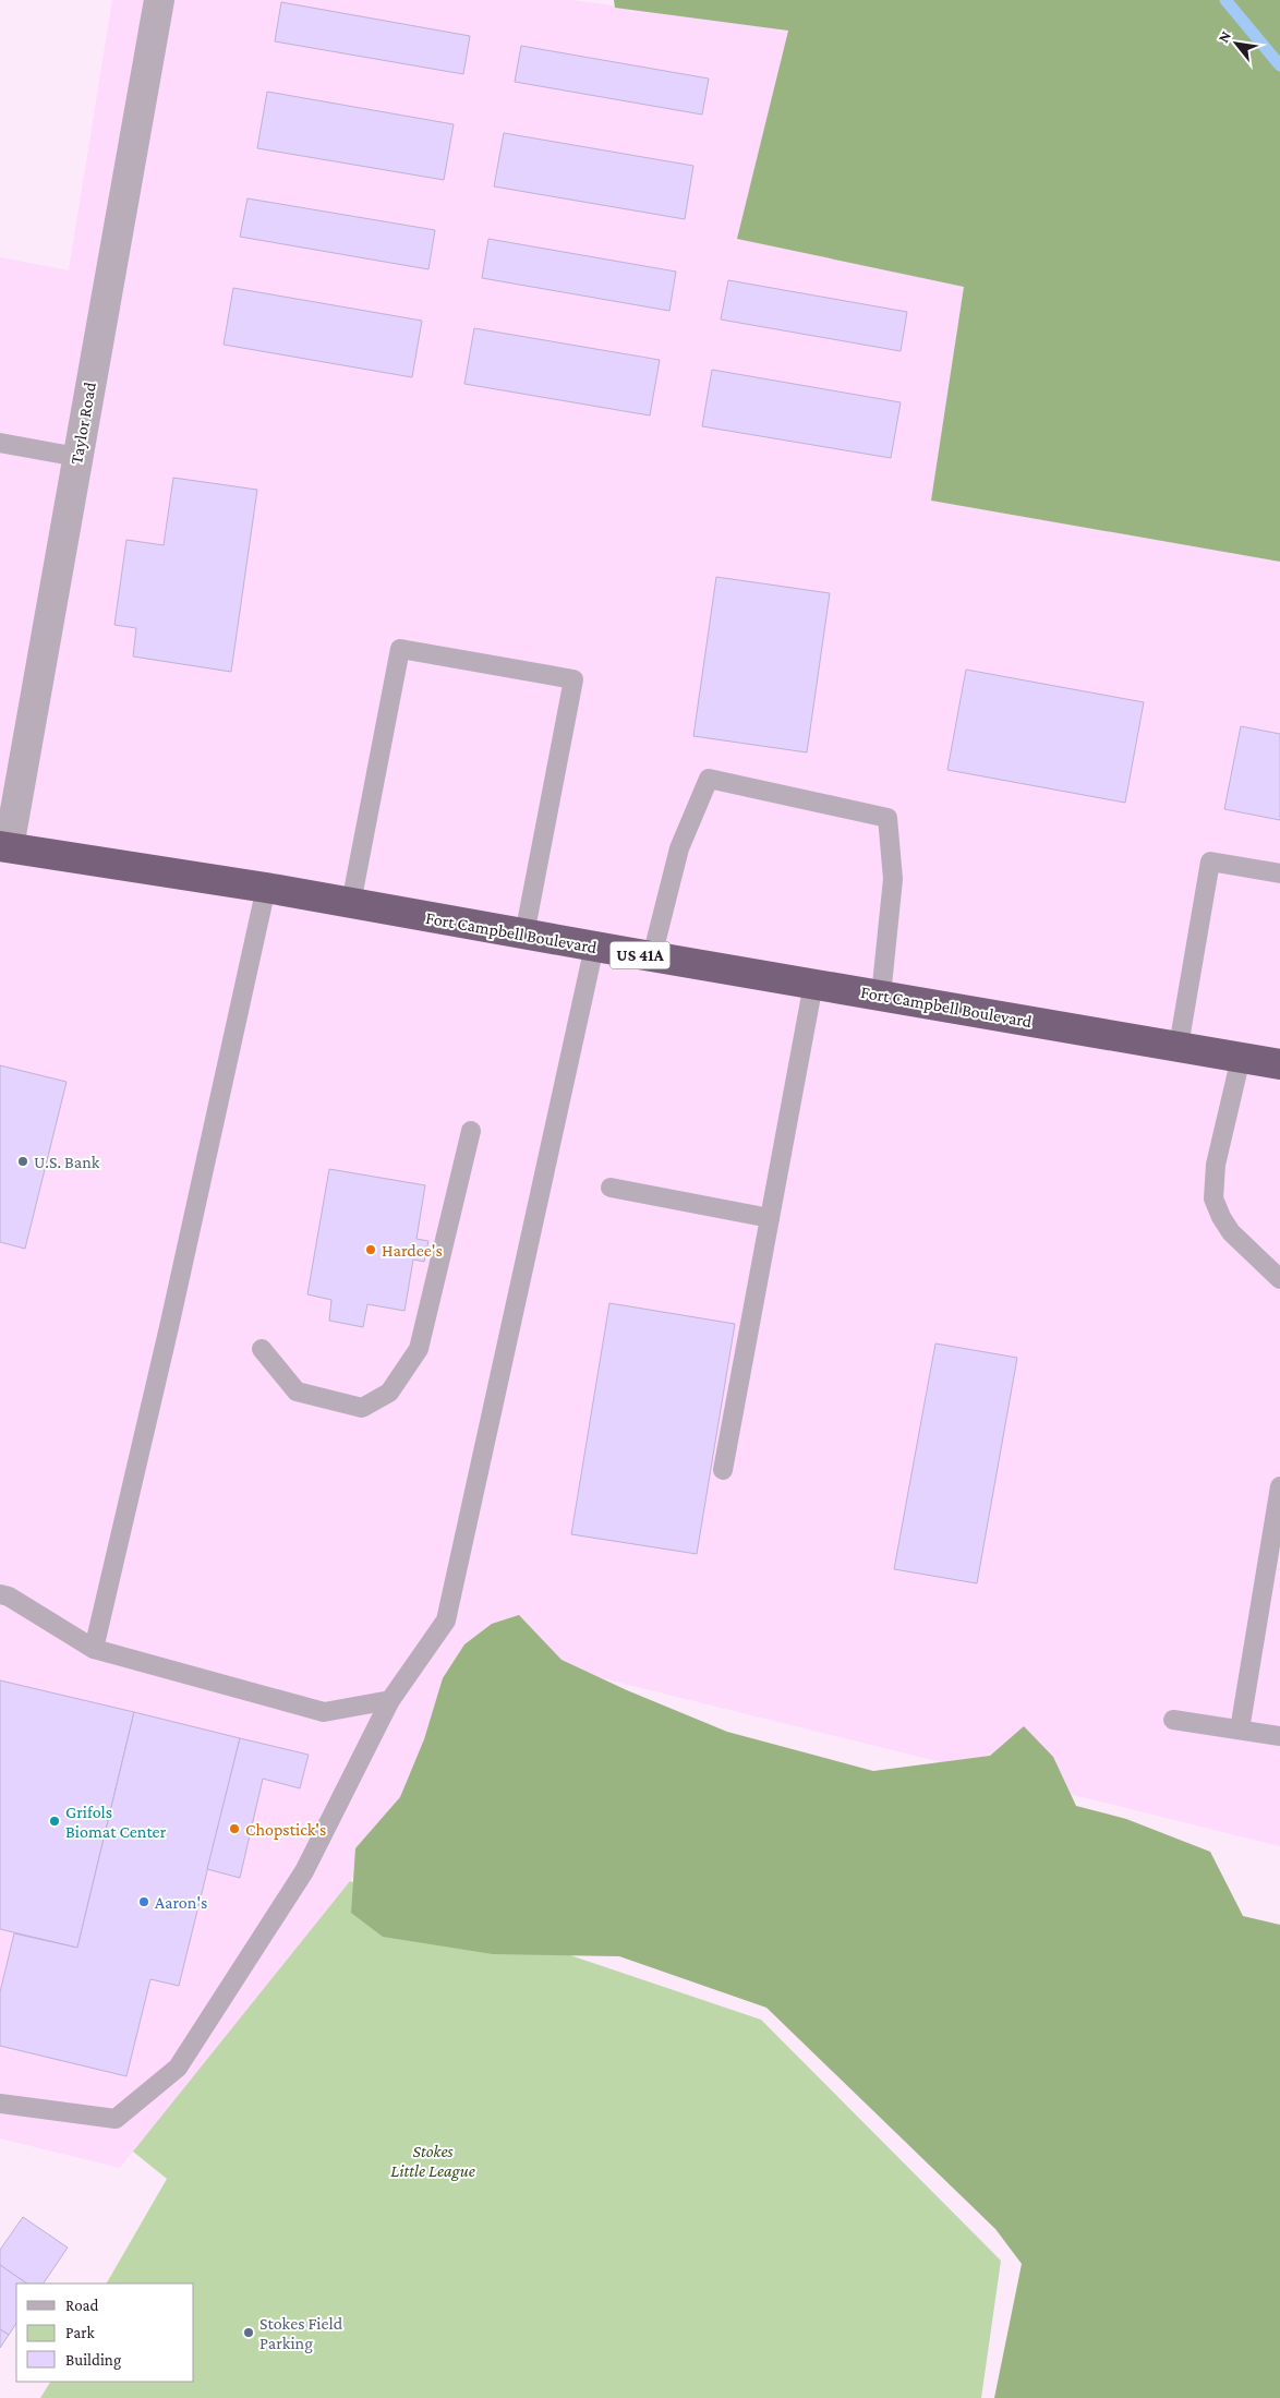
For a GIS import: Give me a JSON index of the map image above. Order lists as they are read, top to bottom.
{
  "streets": {
    "highway": ["Fort Campbell Boulevard", "US 41A"],
    "street": ["Taylor Road"]
  },
  "crossings": [
    ["Taylor Road", "Fort Campbell Boulevard"]
  ],
  "parks": ["Stokes Little League"],
  "places": [
    "U.S. Bank",
    "Hardee's",
    "Grifols Biomat Center",
    "Chopstick's",
    "Aaron's",
    "Stokes Field Parking"
  ],
  "legend": ["Road", "Park", "Building"],
  "north": "top left"
}
